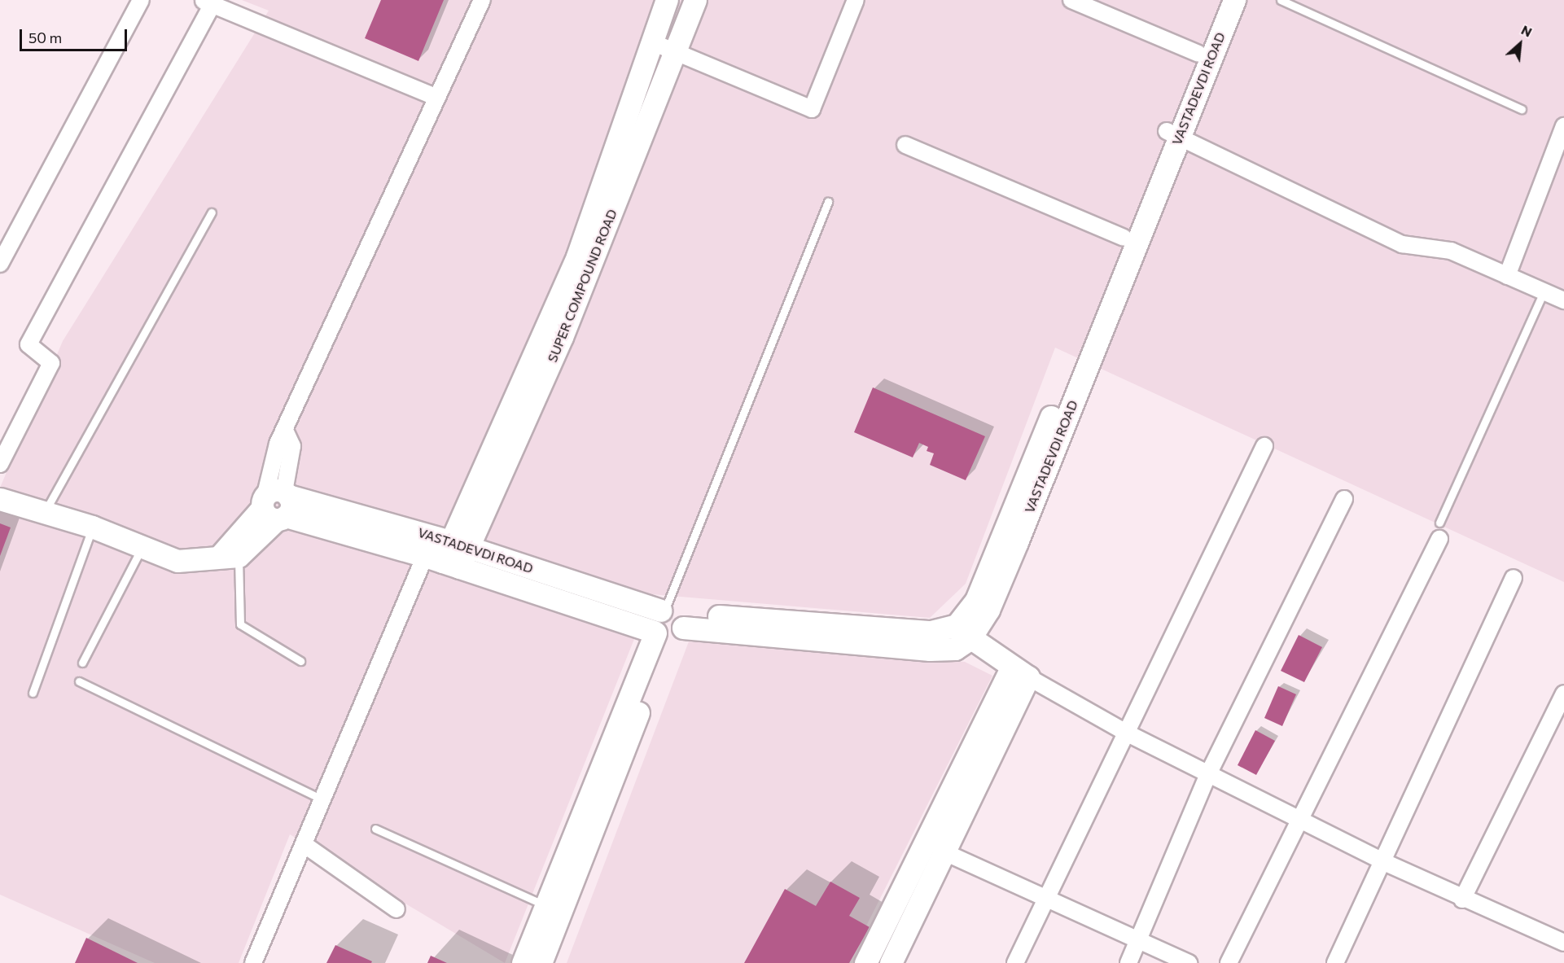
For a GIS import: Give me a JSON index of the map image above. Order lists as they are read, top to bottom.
{
  "streets": {
    "street": ["VASTADEVDI ROAD", "SUPER COMPOUND ROAD"]
  },
  "crossings": [
    ["VASTADEVDI ROAD", "SUPER COMPOUND ROAD"]
  ],
  "scale_bar": "50 m",
  "north": "top right"
}
